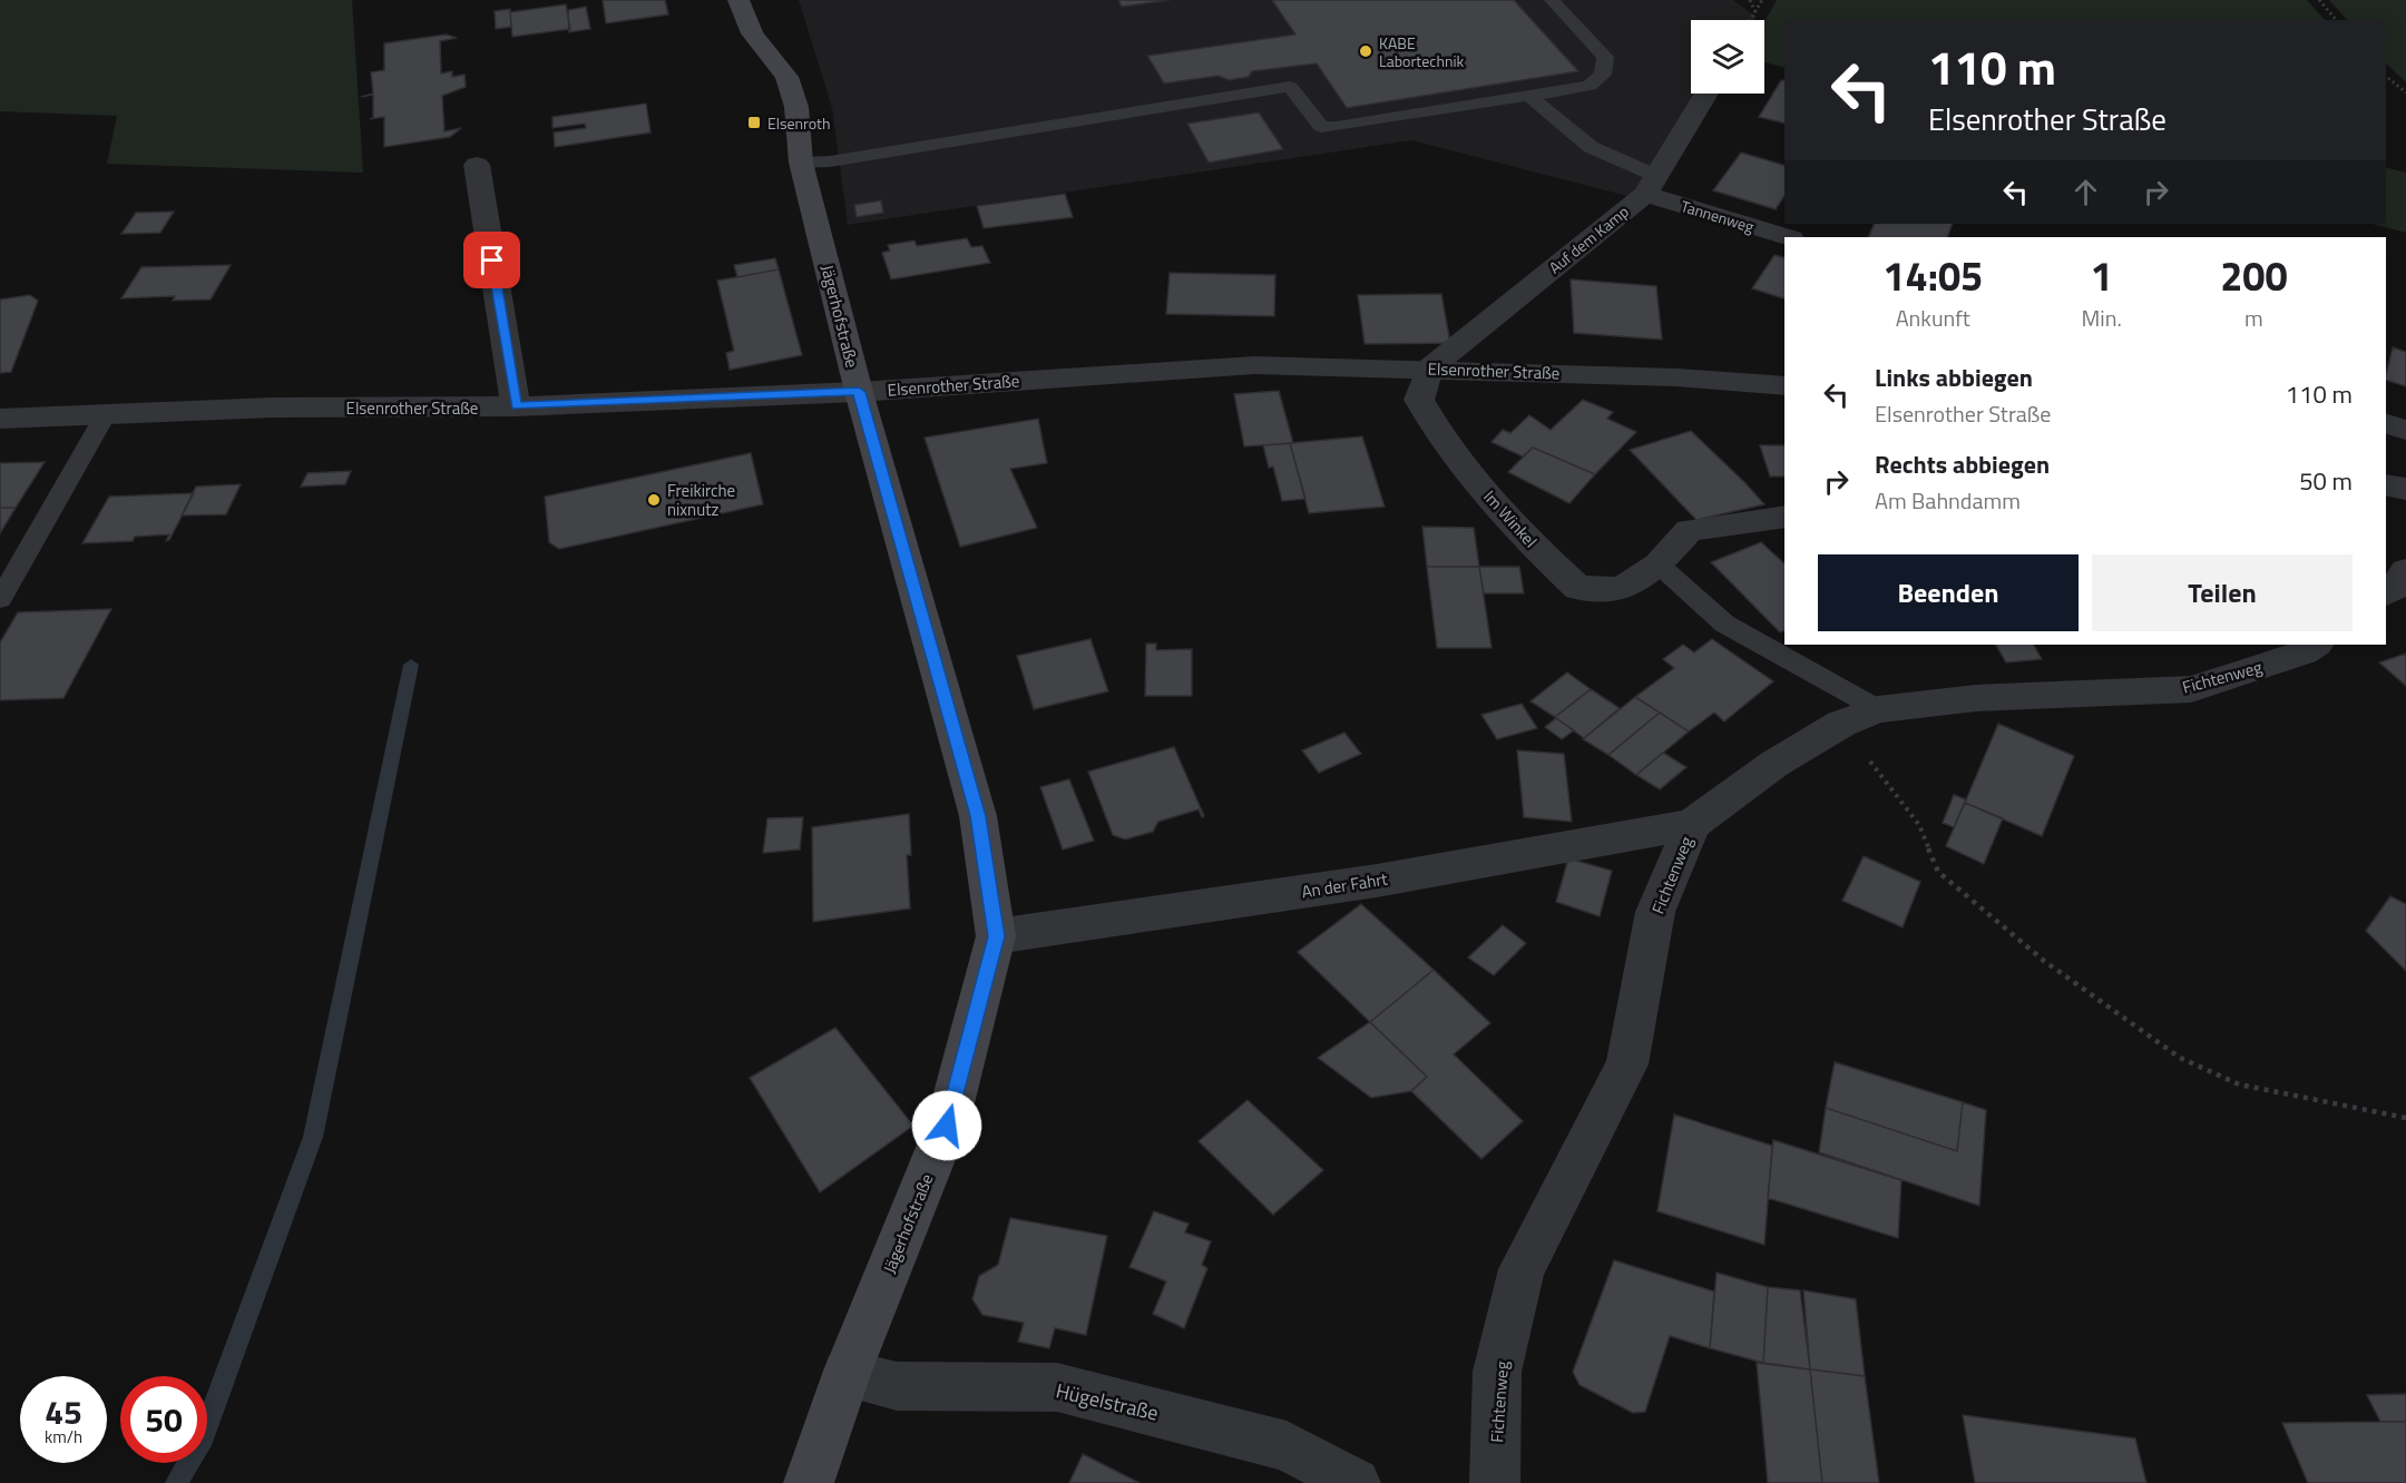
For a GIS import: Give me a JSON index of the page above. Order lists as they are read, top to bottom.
{
  "streets": {
    "main road": ["Jägerhofstraße"],
    "street": [
      "Tannenweg",
      "Auf dem Kamp",
      "Elsenrother Straße",
      "Im Winkel",
      "Fichtenweg",
      "An der Fahrt",
      "Hügelstraße"
    ]
  },
  "crossings": [
    ["Tannenweg", "Auf dem Kamp"],
    ["Auf dem Kamp", "Elsenrother Straße"],
    ["Auf dem Kamp", "Im Winkel"],
    ["Jägerhofstraße", "Elsenrother Straße"],
    ["Jägerhofstraße", "An der Fahrt"],
    ["Jägerhofstraße", "Hügelstraße"],
    ["Elsenrother Straße", "Im Winkel"],
    ["Fichtenweg", "An der Fahrt"]
  ],
  "places": {
    "other": ["KABE Labortechnik", "Freikirche nixnutz"],
    "transit": ["Elsenroth"]
  },
  "page": {
    "turn": ["110 m", "Elsenrother Straße"],
    "eta": [
      "14:05",
      "Ankunft",
      "1",
      "Min.",
      "200",
      "m"
    ],
    "list": [
      {
        "name": "Links abbiegen",
        "note": "Elsenrother Straße",
        "value": "110 m"
      },
      {
        "name": "Rechts abbiegen",
        "note": "Am Bahndamm",
        "value": "50 m"
      }
    ],
    "buttons": ["Beenden", "Teilen"],
    "speed": "45 km/h",
    "limit": "50"
  }
}
